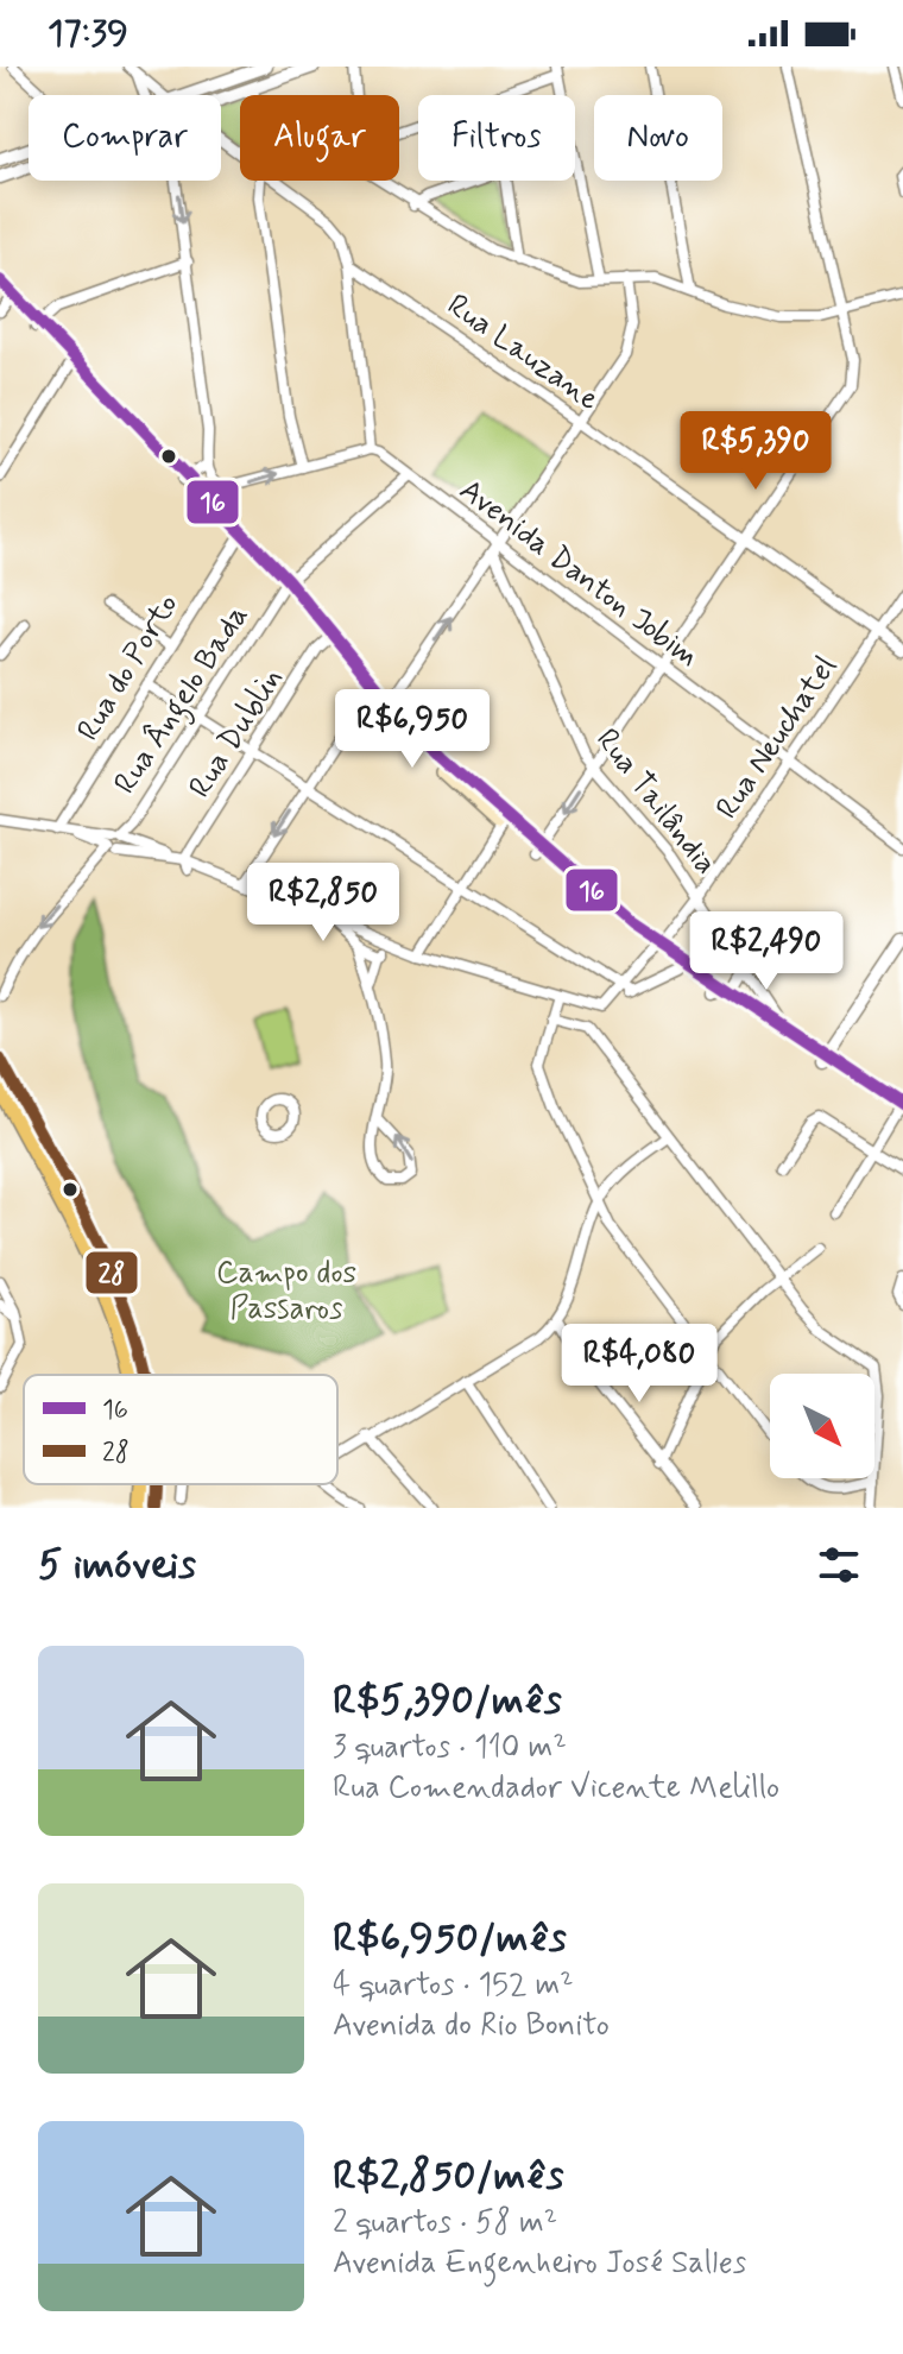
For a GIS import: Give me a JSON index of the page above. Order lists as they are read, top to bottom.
{
  "streets": {
    "street": [
      "Rua Lauzane",
      "Avenida Danton Jobim",
      "Rua do Porto",
      "Rua Ângelo Bada",
      "Rua Dublin",
      "Rua Neuchatel",
      "Rua Tailândia"
    ]
  },
  "crossings": [
    ["Rua Lauzane", "Rua Neuchatel"],
    ["Avenida Danton Jobim", "Rua Ângelo Bada"],
    ["Avenida Danton Jobim", "Rua Neuchatel"],
    ["Avenida Danton Jobim", "Rua Tailândia"],
    ["Rua Neuchatel", "Rua Tailândia"]
  ],
  "parks": ["Campo dos Passaros"],
  "lines": ["transit line 16", "transit line 28"],
  "legend": ["16", "28"],
  "north": "bottom right",
  "page": {
    "status": "17:39",
    "chip": [
      "Comprar",
      "Alugar",
      "Filtros",
      "Novo"
    ],
    "price": [
      "R$5,390",
      "R$6,950",
      "R$2,850",
      "R$2,490",
      "R$4,080"
    ],
    "heading": "5 imóveis",
    "list": [
      {
        "name": "R$5,390/mês",
        "note": "3 quartos · 110 m² · Rua Comendador Vicente Melillo"
      },
      {
        "name": "R$6,950/mês",
        "note": "4 quartos · 152 m² · Avenida do Rio Bonito"
      },
      {
        "name": "R$2,850/mês",
        "note": "2 quartos · 58 m² · Avenida Engenheiro José Salles"
      }
    ]
  }
}
